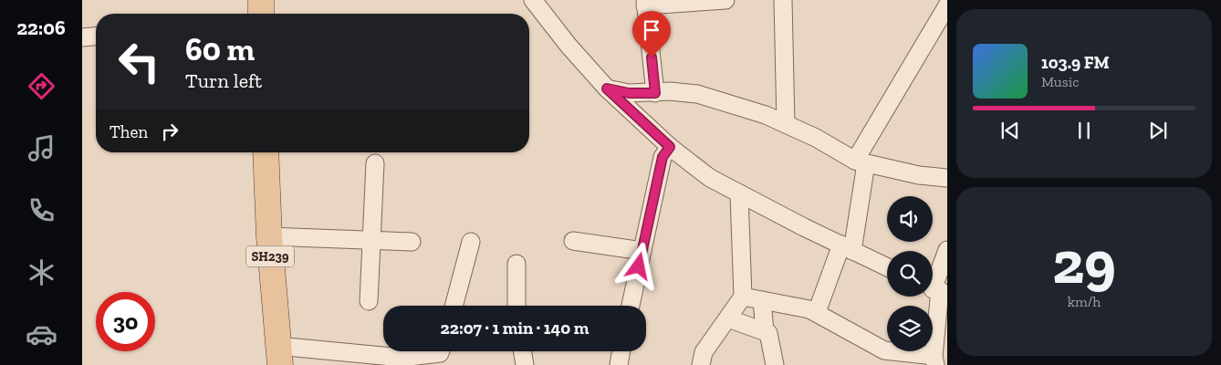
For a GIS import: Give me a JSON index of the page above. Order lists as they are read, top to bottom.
{
  "streets": {
    "main road": ["SH239"]
  },
  "page": {
    "tabs": "22:06",
    "turn": ["60 m", "Turn left"],
    "song": ["103.9 FM", "Music"],
    "then": "Then",
    "tile": ["29", "km/h"],
    "limit": "30",
    "trip": "22:07 · 1 min · 140 m"
  }
}
